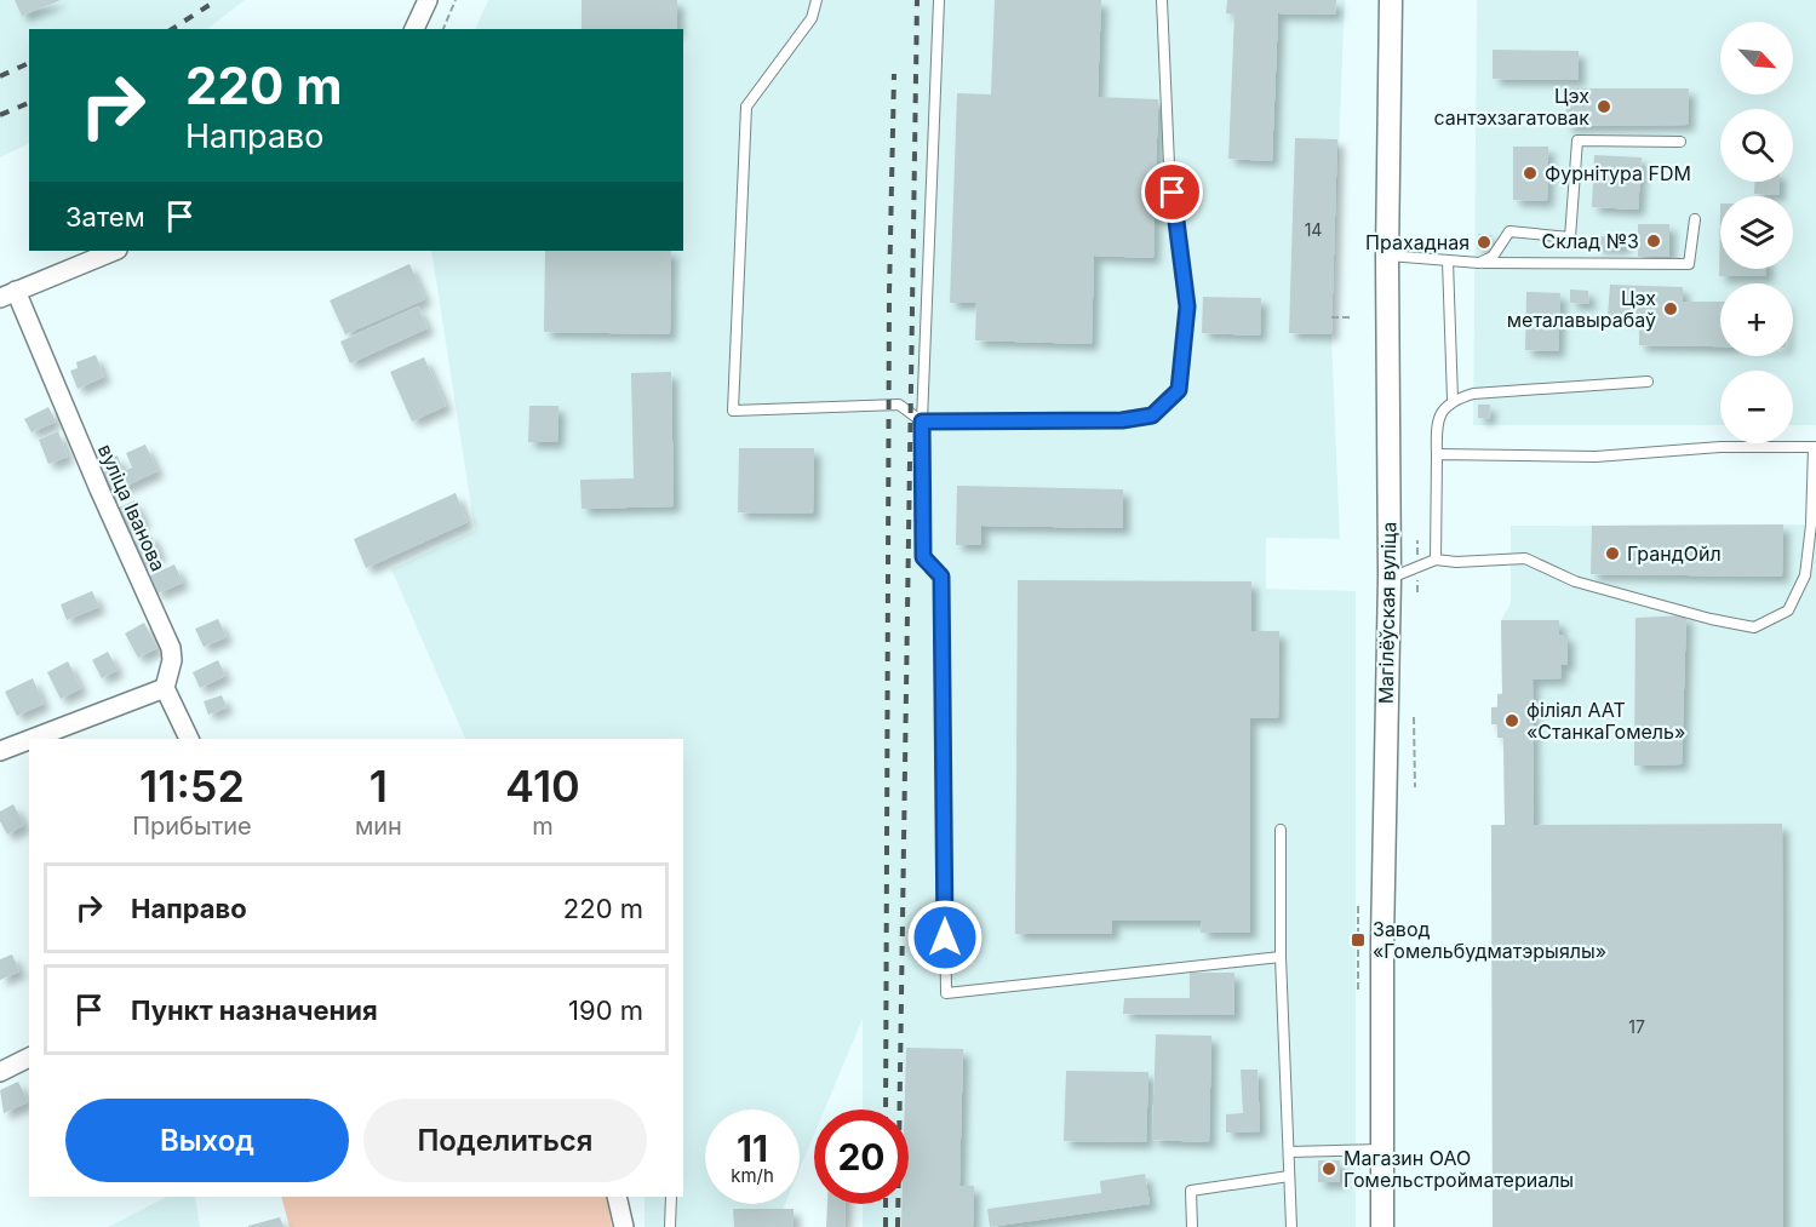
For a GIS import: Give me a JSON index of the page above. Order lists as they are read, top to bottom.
{
  "streets": {
    "street": ["вуліца Іванова", "Магілёўская вуліца"]
  },
  "places": {
    "other": [
      "Цэх сантэхзагатовак",
      "Фурнітура FDM",
      "Склад №3",
      "Прахадная",
      "Цэх металавырабаў",
      "ГрандОйл",
      "філіял ААТ «СтанкаГомель»",
      "Магазин ОАО Гомельстройматериалы"
    ],
    "transit": ["Завод «Гомельбудматэрыялы»"]
  },
  "house_numbers": ["14", "17"],
  "north": "bottom right",
  "page": {
    "map_buttons": ["+", "−"],
    "turn": ["220 m", "Направо"],
    "then": "Затем",
    "eta": [
      "11:52",
      "Прибытие",
      "1",
      "мин",
      "410",
      "m"
    ],
    "list": [
      {
        "name": "Направо",
        "value": "220 m"
      },
      {
        "name": "Пункт назначения",
        "value": "190 m"
      }
    ],
    "buttons": ["Выход", "Поделиться"],
    "speed": "11 km/h",
    "limit": "20"
  }
}
